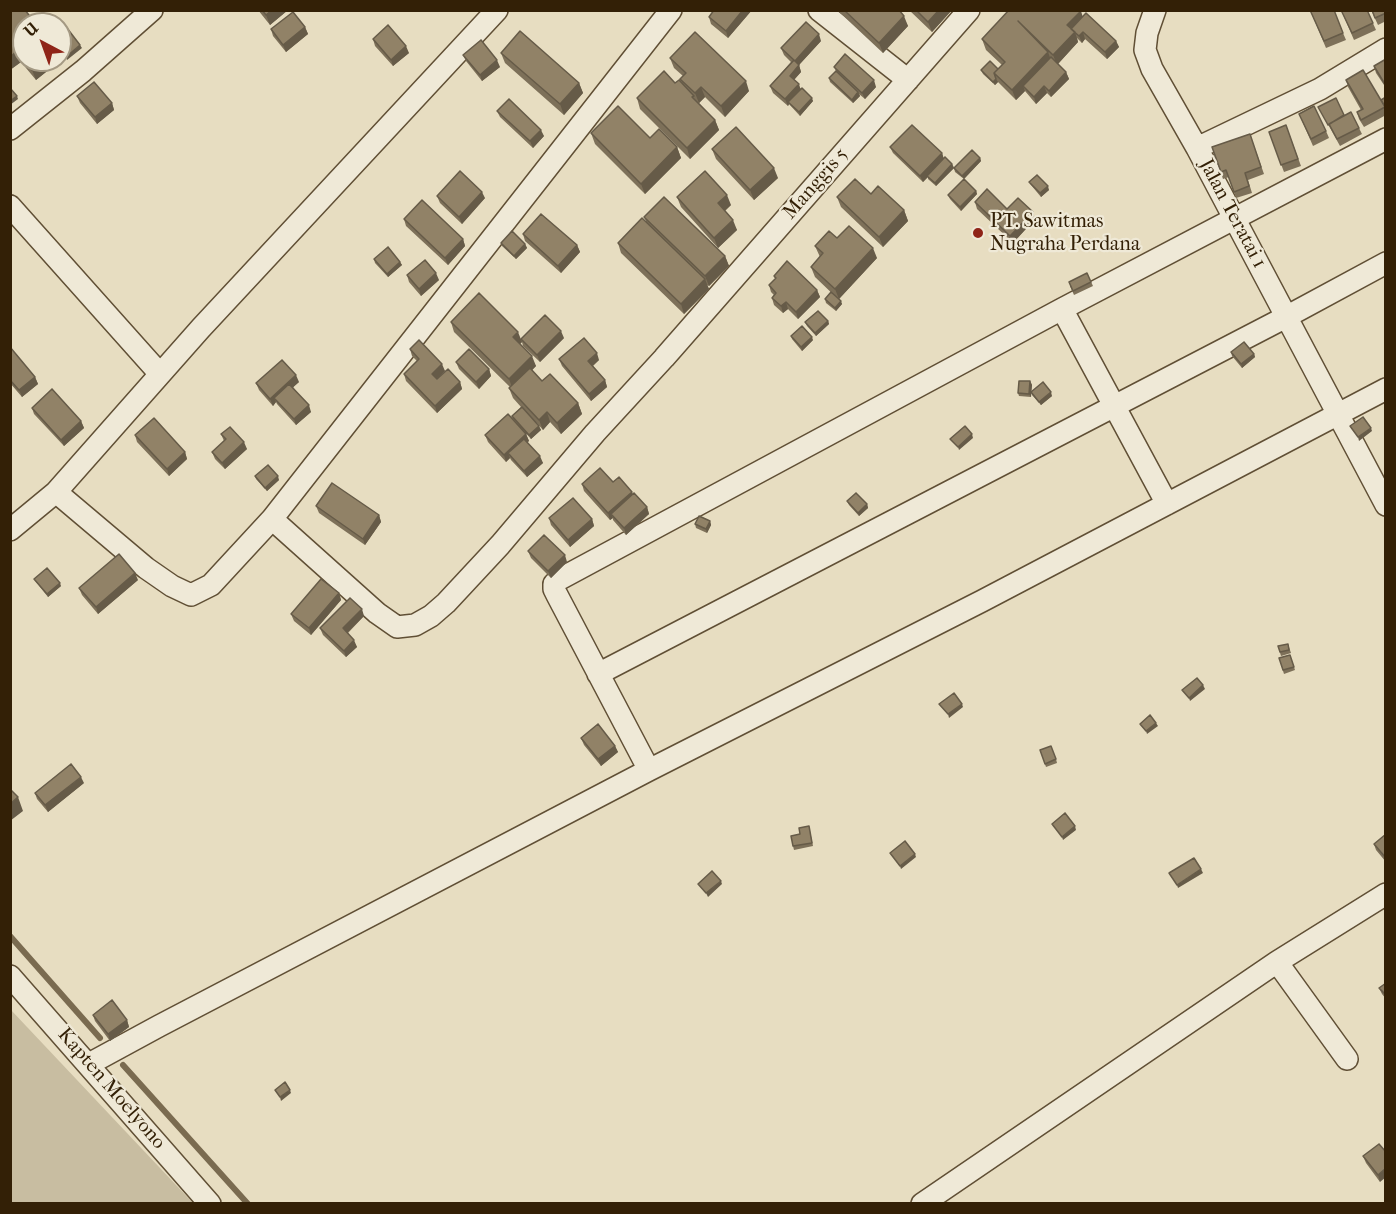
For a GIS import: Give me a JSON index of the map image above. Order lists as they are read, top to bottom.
{
  "streets": {
    "street": ["Manggis 5", "Jalan Teratai 1", "Kapten Moelyono"]
  },
  "places": ["PT. Sawitmas Nugraha Perdana"],
  "north": "top left"
}
